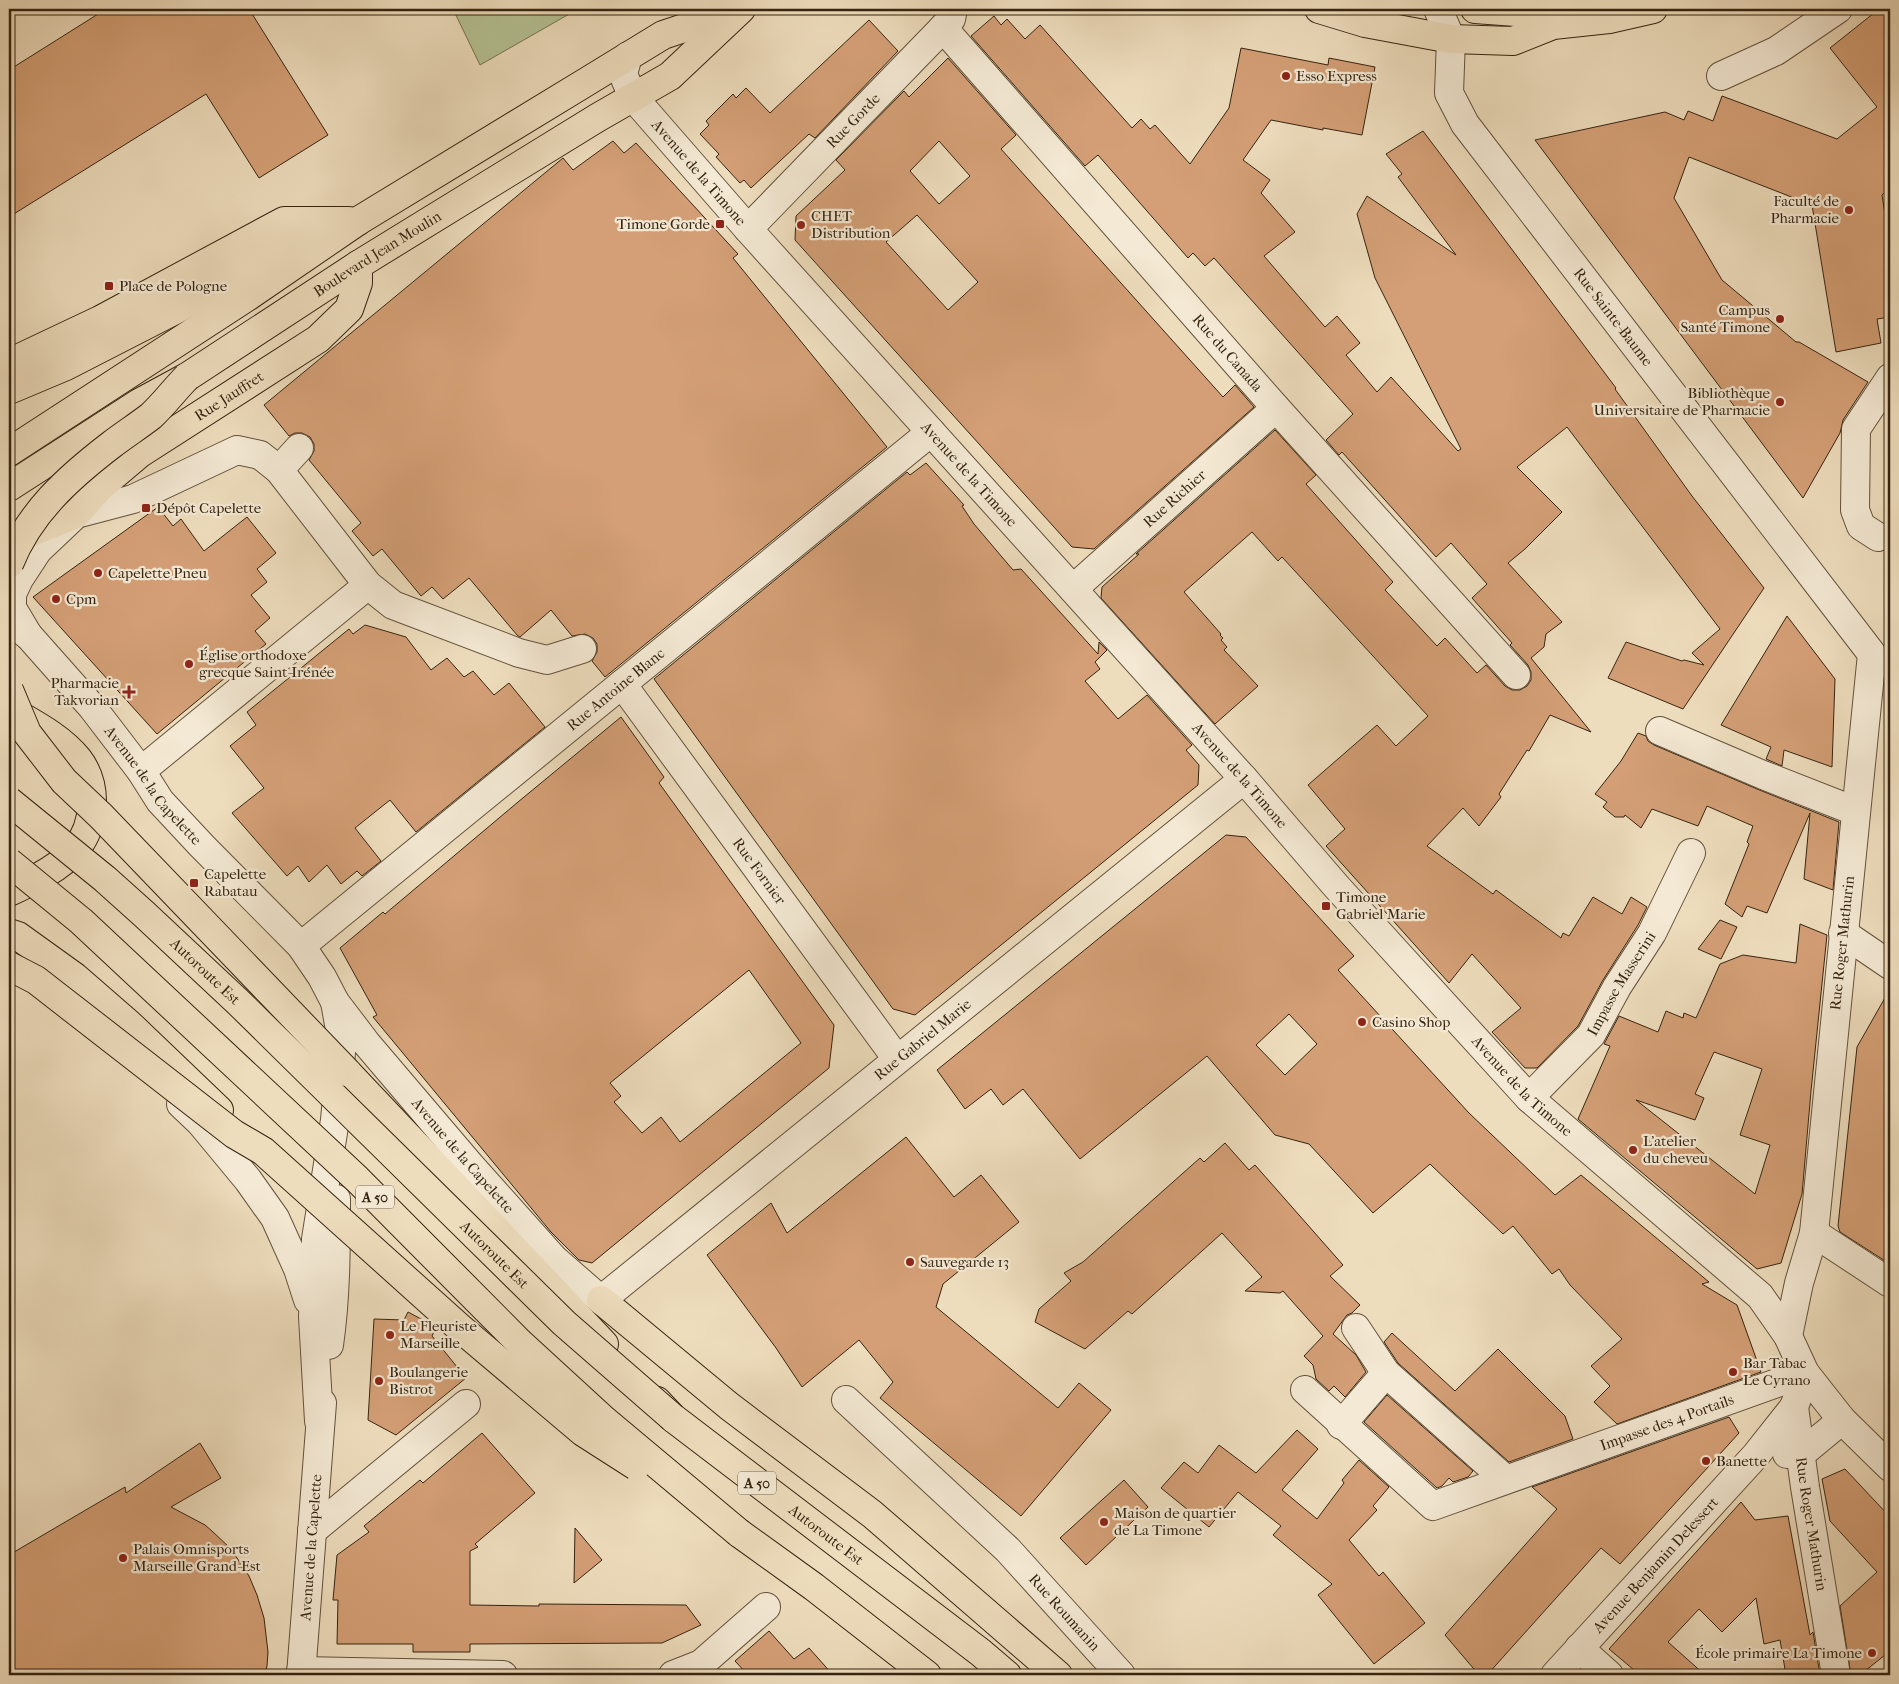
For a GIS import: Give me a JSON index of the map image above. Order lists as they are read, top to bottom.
{
  "streets": {
    "main road": [
      "Boulevard Jean Moulin",
      "Rue Jauffret",
      "Autoroute Est",
      "A 50"
    ],
    "street": [
      "Rue Gorde",
      "Avenue de la Timone",
      "Rue Sainte-Baume",
      "Rue du Canada",
      "Rue Richier",
      "Rue Antoine Blanc",
      "Avenue de la Capelette",
      "Rue Fornier",
      "Rue Roger Mathurin",
      "Impasse Masserini",
      "Rue Gabriel Marie",
      "Impasse des 4 Portails",
      "Avenue Benjamin Delessert",
      "Rue Roumanin"
    ]
  },
  "crossings": [
    ["Rue Gorde", "Avenue de la Timone"],
    ["Rue Gorde", "Rue du Canada"],
    ["Avenue de la Timone", "Boulevard Jean Moulin"],
    ["Avenue de la Timone", "Rue Richier"],
    ["Avenue de la Timone", "Rue Antoine Blanc"],
    ["Avenue de la Timone", "Rue Roger Mathurin"],
    ["Avenue de la Timone", "Impasse Masserini"],
    ["Avenue de la Timone", "Rue Gabriel Marie"],
    ["Avenue de la Timone", "Impasse des 4 Portails"],
    ["Boulevard Jean Moulin", "Rue Jauffret"],
    ["Rue Sainte-Baume", "Rue Roger Mathurin"],
    ["Rue du Canada", "Rue Richier"],
    ["Rue Jauffret", "Avenue de la Capelette"],
    ["Rue Antoine Blanc", "Avenue de la Capelette"],
    ["Rue Antoine Blanc", "Rue Fornier"],
    ["Avenue de la Capelette", "Rue Gabriel Marie"],
    ["Rue Fornier", "Rue Gabriel Marie"],
    ["Rue Roger Mathurin", "Impasse des 4 Portails"],
    ["Rue Roger Mathurin", "Avenue Benjamin Delessert"]
  ],
  "places": {
    "other": [
      "Esso Express",
      "Faculté de Pharmacie",
      "CHET Distribution",
      "Campus Santé Timone",
      "Bibliothèque Universitaire de Pharmacie",
      "Capelette Pneu",
      "Cpm",
      "Église orthodoxe grecque Saint-Irénée",
      "Casino Shop",
      "L'atelier du cheveu",
      "Sauvegarde 13",
      "Le Fleuriste Marseille",
      "Bar Tabac Le Cyrano",
      "Boulangerie Bistrot",
      "Banette",
      "Maison de quartier de La Timone",
      "Palais Omnisports Marseille Grand-Est",
      "École primaire La Timone"
    ],
    "transit": [
      "Timone Gorde",
      "Place de Pologne",
      "Dépôt Capelette",
      "Capelette Rabatau",
      "Timone Gabriel Marie"
    ],
    "health": ["Pharmacie Takvorian"]
  }
}
